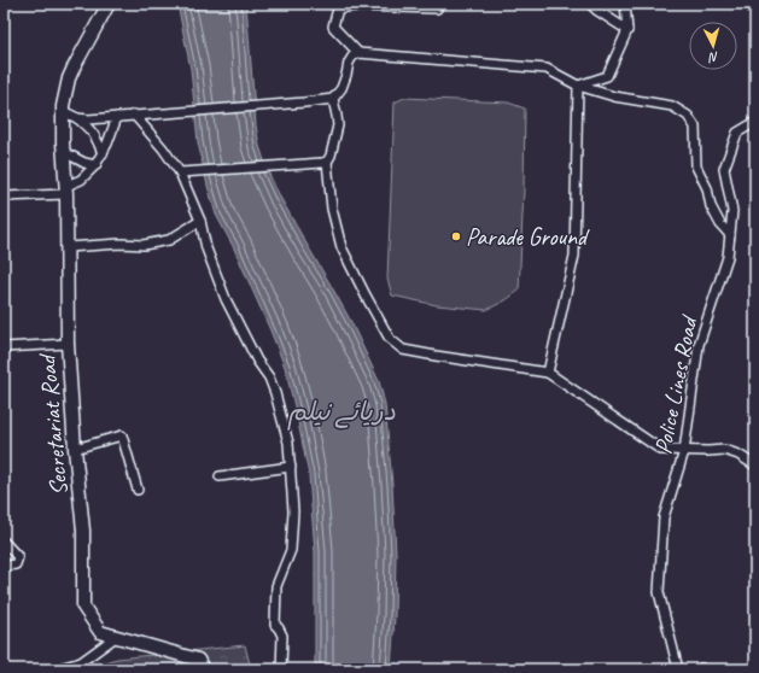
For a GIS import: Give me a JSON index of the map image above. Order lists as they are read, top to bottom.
{
  "streets": {
    "main road": ["Secretariat Road"],
    "street": ["Police Lines Road"]
  },
  "water": ["دریائے نیلم"],
  "places": ["Parade Ground"],
  "north": "bottom"
}
